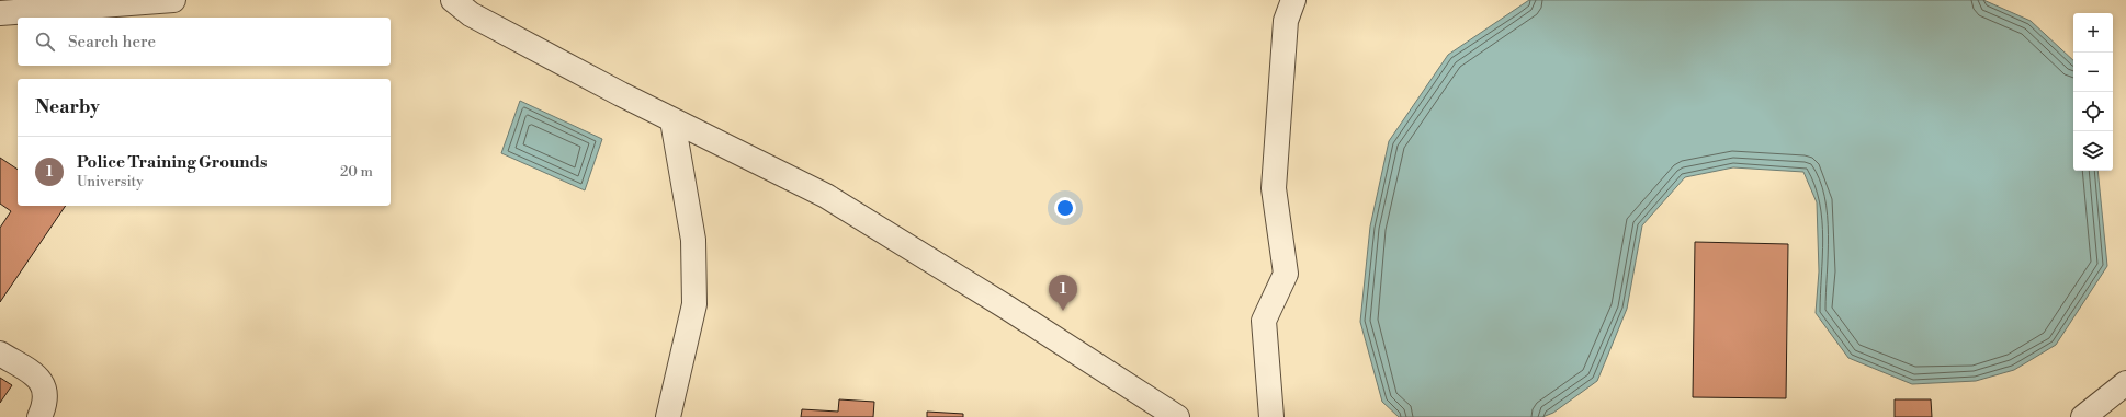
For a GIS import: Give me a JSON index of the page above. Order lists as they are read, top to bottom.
{
  "page": {
    "map_buttons": ["+", "−"],
    "search": "Search here",
    "heading": "Nearby",
    "list": [
      {
        "mark": "1",
        "name": "Police Training Grounds",
        "note": "University",
        "value": "20 m"
      }
    ],
    "pins": "1"
  }
}
